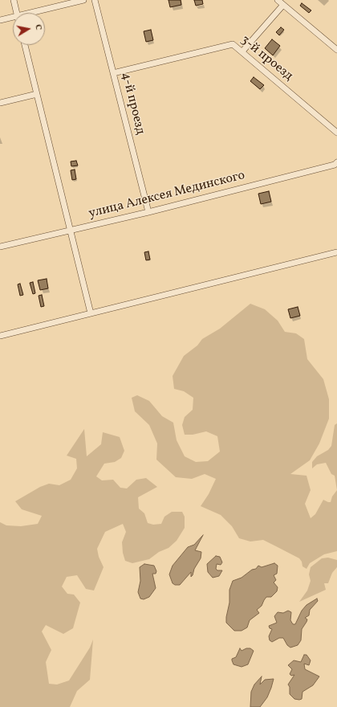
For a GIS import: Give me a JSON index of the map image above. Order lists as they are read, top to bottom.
{
  "streets": {
    "street": ["3-й проезд", "4-й проезд", "улица Алексея Мединского"]
  },
  "crossings": [
    ["3-й проезд", "4-й проезд"],
    ["4-й проезд", "улица Алексея Мединского"]
  ],
  "north": "right"
}
